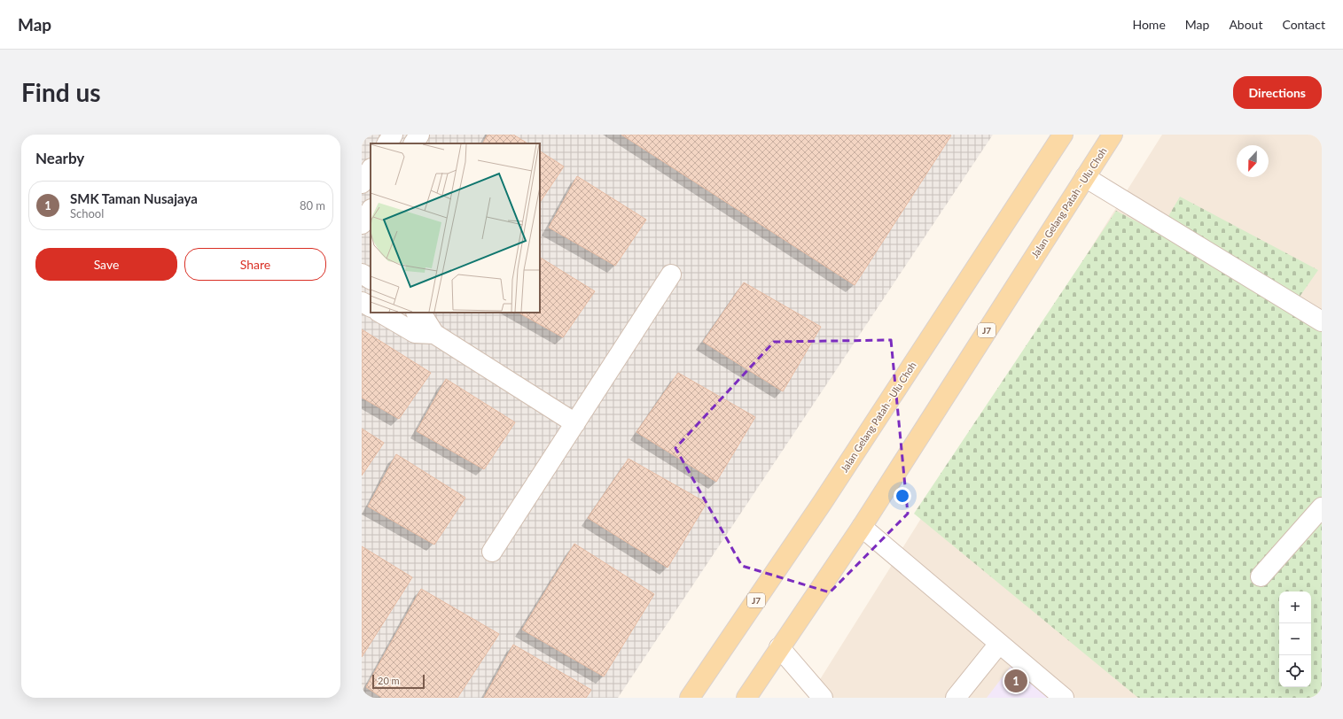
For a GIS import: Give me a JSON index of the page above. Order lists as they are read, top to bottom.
{
  "streets": {
    "main road": ["Jalan Gelang Patah - Ulu Choh", "J7"]
  },
  "scale_bar": "20 m",
  "north": "bottom",
  "page": {
    "header": "Map",
    "nav": [
      "Home",
      "Map",
      "About",
      "Contact"
    ],
    "buttons": [
      "Directions",
      ["Save", "Share"]
    ],
    "title": "Find us",
    "heading": "Nearby",
    "list": [
      {
        "mark": "1",
        "name": "SMK Taman Nusajaya",
        "note": "School",
        "value": "80 m"
      }
    ],
    "map_buttons": ["+", "−"],
    "pins": "1",
    "scale": "20 m"
  }
}
